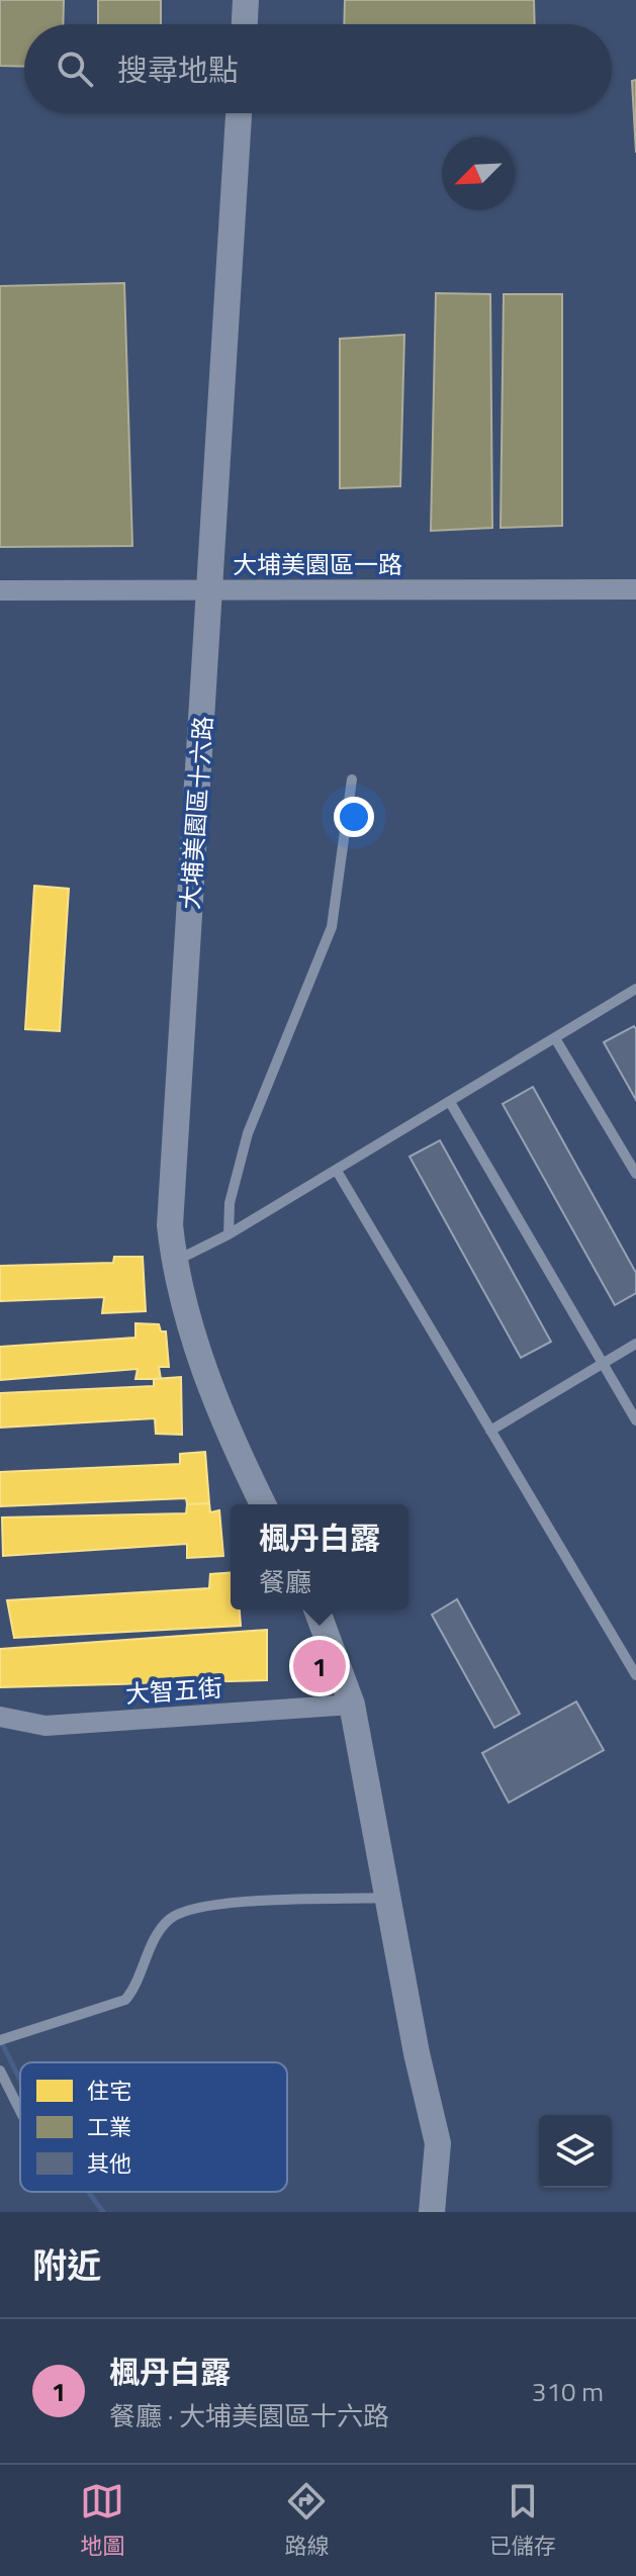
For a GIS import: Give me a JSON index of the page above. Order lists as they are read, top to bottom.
{
  "streets": {
    "street": ["大埔美園區一路", "大埔美園區十六路", "大智五街"]
  },
  "crossings": [
    ["大埔美園區一路", "大埔美園區十六路"]
  ],
  "legend": ["住宅", "工業", "其他"],
  "north": "bottom left",
  "page": {
    "search": "搜尋地點",
    "popup": ["楓丹白露", "餐廳"],
    "pins": "1",
    "heading": "附近",
    "list": [
      {
        "mark": "1",
        "name": "楓丹白露",
        "note": "餐廳 · 大埔美園區十六路",
        "value": "310 m"
      }
    ],
    "nav": ["地圖", "路線", "已儲存"]
  }
}
